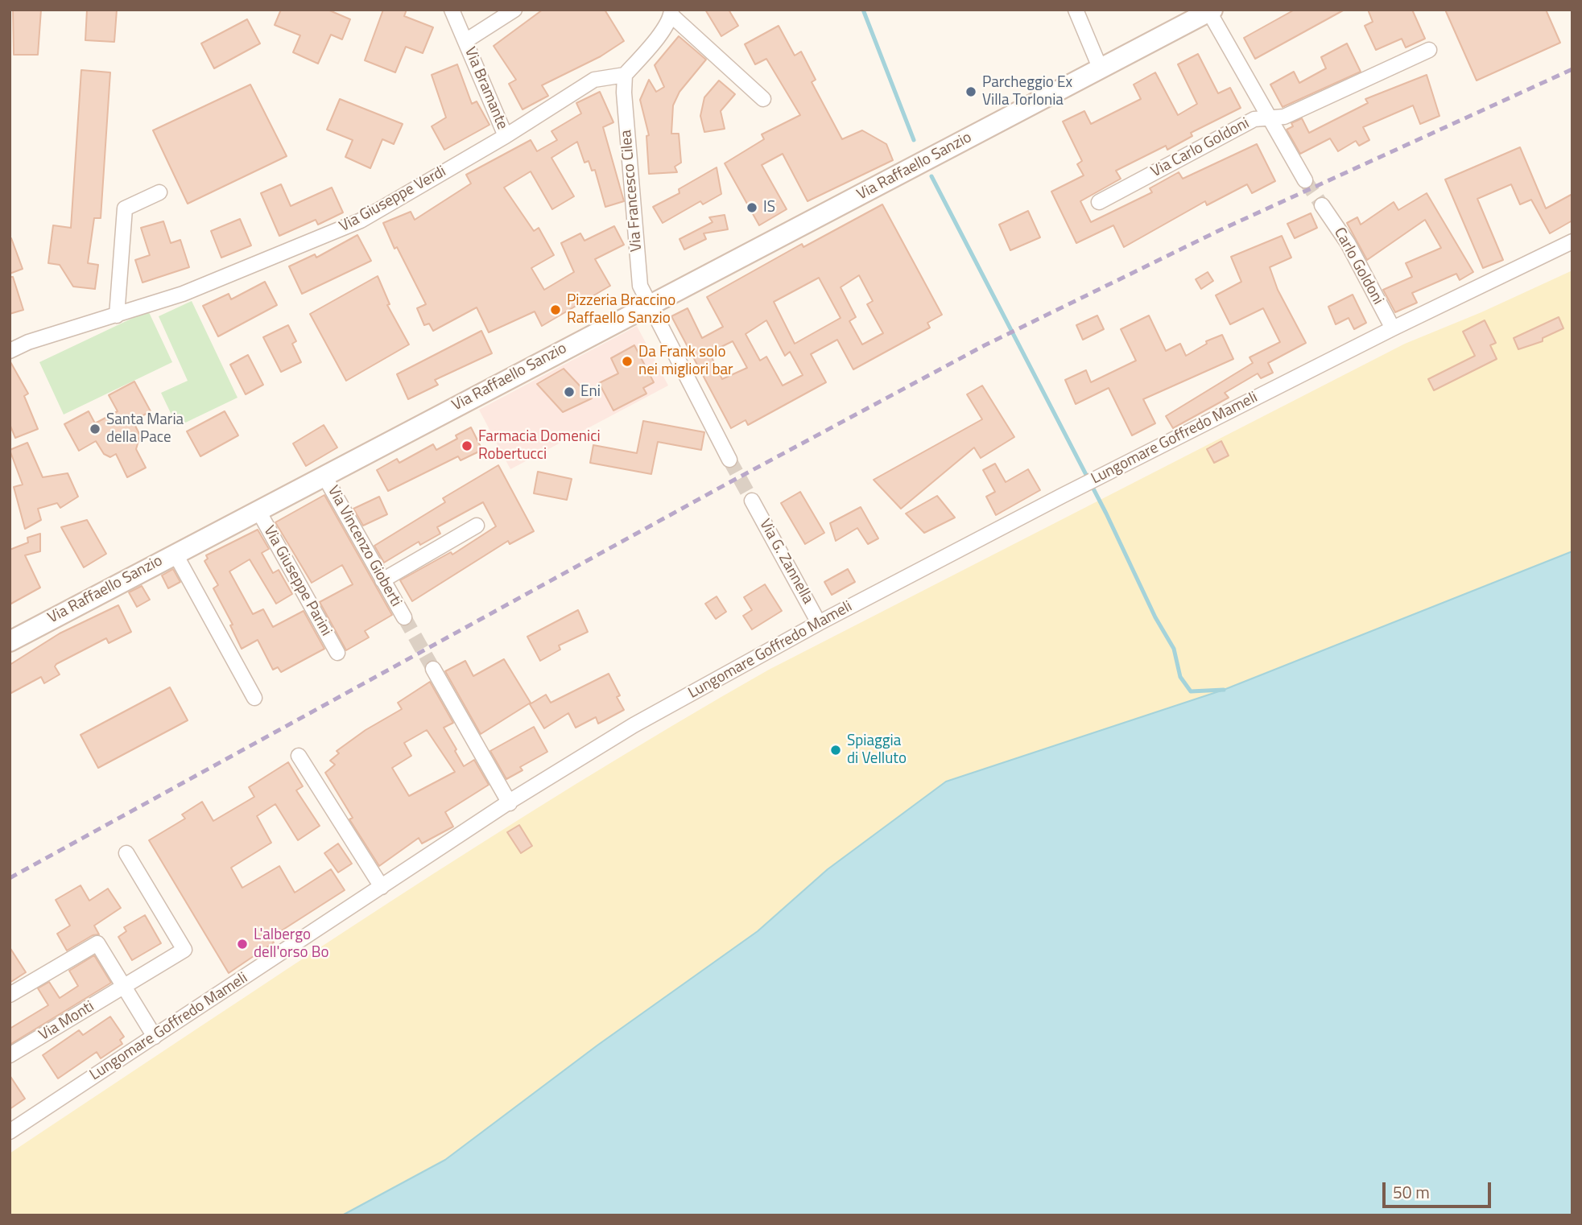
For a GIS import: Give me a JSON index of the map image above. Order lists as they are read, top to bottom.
{
  "streets": {
    "main road": ["Via Raffaello Sanzio"],
    "street": [
      "Via Bramante",
      "Via Carlo Goldoni",
      "Via Francesco Cilea",
      "Via Giuseppe Verdi",
      "Carlo Goldoni",
      "Lungomare Goffredo Mameli",
      "Via Vincenzo Gioberti",
      "Via G. Zannella",
      "Via Giuseppe Parini",
      "Via Monti"
    ]
  },
  "crossings": [
    ["Via Bramante", "Via Giuseppe Verdi"],
    ["Via Raffaello Sanzio", "Via Francesco Cilea"],
    ["Via Raffaello Sanzio", "Via Vincenzo Gioberti"],
    ["Via Raffaello Sanzio", "Via Giuseppe Parini"],
    ["Via Francesco Cilea", "Via Giuseppe Verdi"],
    ["Carlo Goldoni", "Lungomare Goffredo Mameli"],
    ["Lungomare Goffredo Mameli", "Via G. Zannella"]
  ],
  "places": [
    "Parcheggio Ex Villa Torlonia",
    "IS",
    "Pizzeria Braccino Raffaello Sanzio",
    "Da Frank solo nei migliori bar",
    "Eni",
    "Santa Maria della Pace",
    "Farmacia Domenici Robertucci",
    "Spiaggia di Velluto",
    "L'albergo dell'orso Bo"
  ],
  "scale_bar": "50 m"
}
